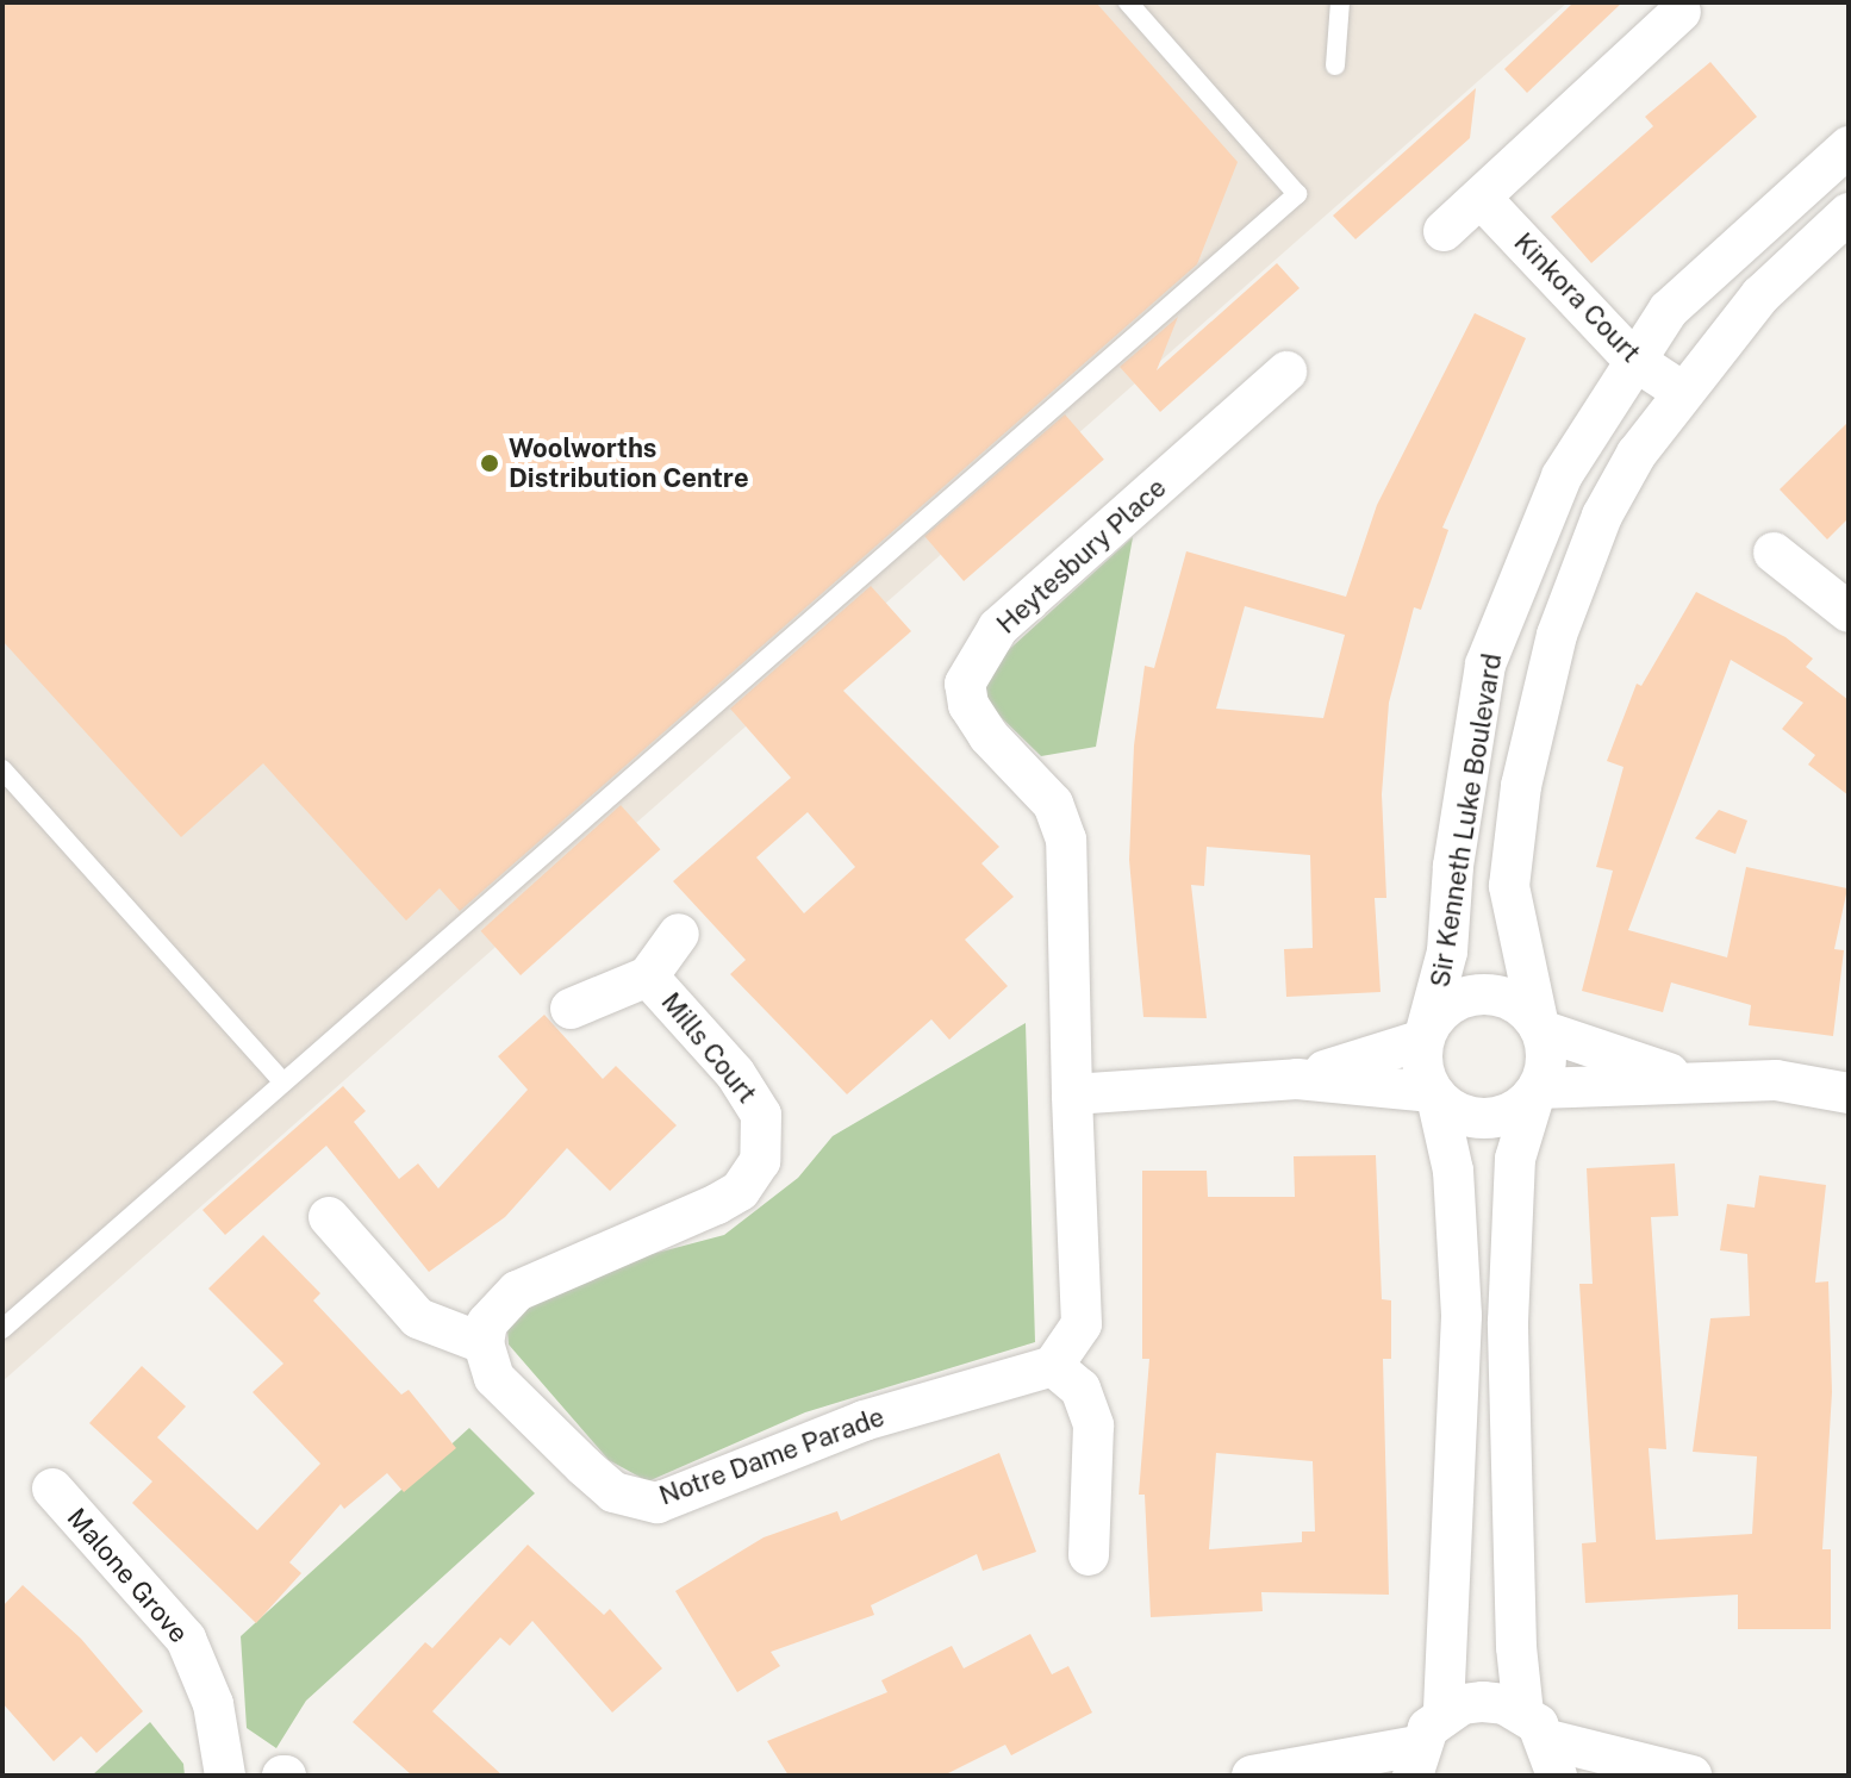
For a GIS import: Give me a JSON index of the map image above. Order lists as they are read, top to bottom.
{
  "streets": {
    "street": [
      "Kinkora Court",
      "Heytesbury Place",
      "Sir Kenneth Luke Boulevard",
      "Mills Court",
      "Notre Dame Parade",
      "Malone Grove"
    ]
  },
  "crossings": [
    ["Kinkora Court", "Sir Kenneth Luke Boulevard"],
    ["Mills Court", "Notre Dame Parade"]
  ],
  "places": ["Woolworths Distribution Centre"]
}
